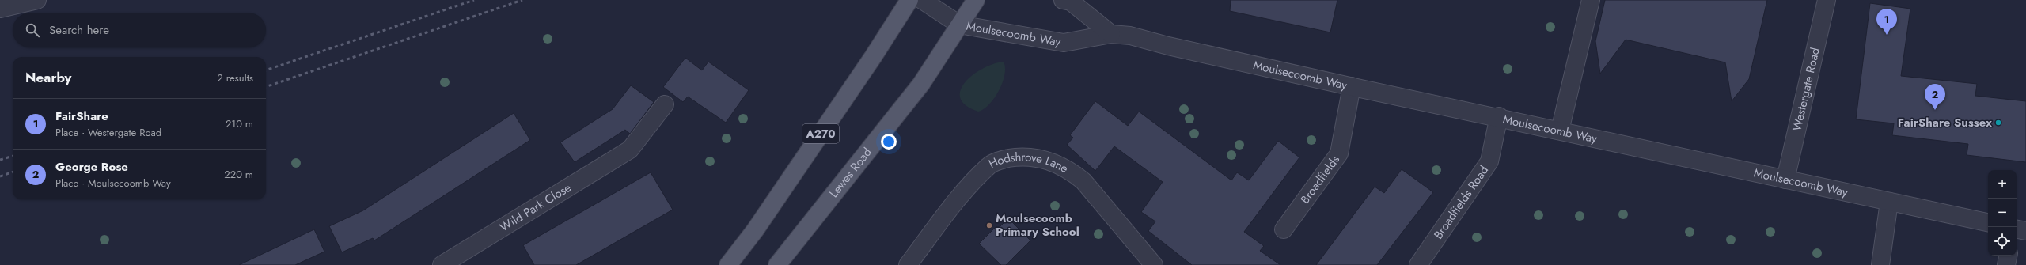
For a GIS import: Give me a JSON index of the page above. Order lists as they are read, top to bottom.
{
  "streets": {
    "main road": ["A270", "Lewes Road"],
    "street": [
      "Moulsecoomb Way",
      "Westergate Road",
      "Hodshrove Lane",
      "Broadfields",
      "Broadfields Road",
      "Wild Park Close"
    ]
  },
  "crossings": [
    ["Moulsecoomb Way", "Westergate Road"],
    ["Moulsecoomb Way", "Lewes Road"],
    ["Moulsecoomb Way", "Broadfields"],
    ["Moulsecoomb Way", "Broadfields Road"]
  ],
  "places": ["FairShare Sussex", "Moulsecoomb Primary School"],
  "page": {
    "pins": ["1", "2"],
    "search": "Search here",
    "heading": ["Nearby", "2 results"],
    "list": [
      {
        "mark": "1",
        "name": "FairShare",
        "note": "Place · Westergate Road",
        "value": "210 m"
      },
      {
        "mark": "2",
        "name": "George Rose",
        "note": "Place · Moulsecoomb Way",
        "value": "220 m"
      }
    ],
    "map_buttons": ["+", "−"]
  }
}
